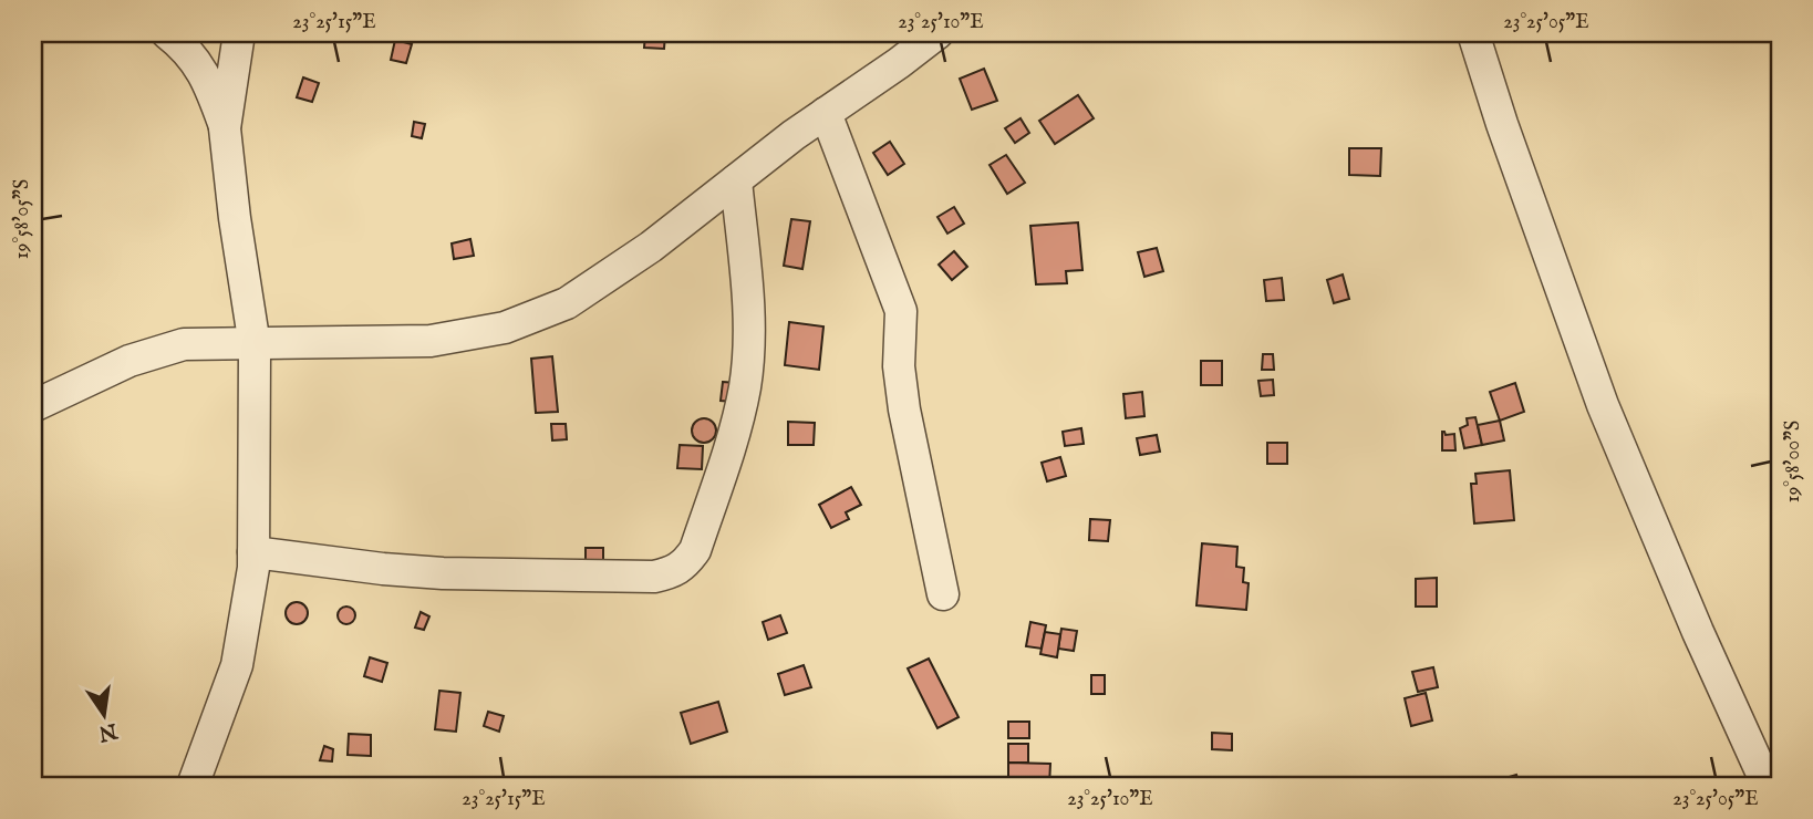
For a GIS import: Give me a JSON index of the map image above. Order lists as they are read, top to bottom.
{
  "north": "bottom",
  "coordinates": [
    "23°25'15\"E",
    "23°25'10\"E",
    "23°25'05\"E",
    "19°58'05\"S",
    "19°58'00\"S"
  ]
}
